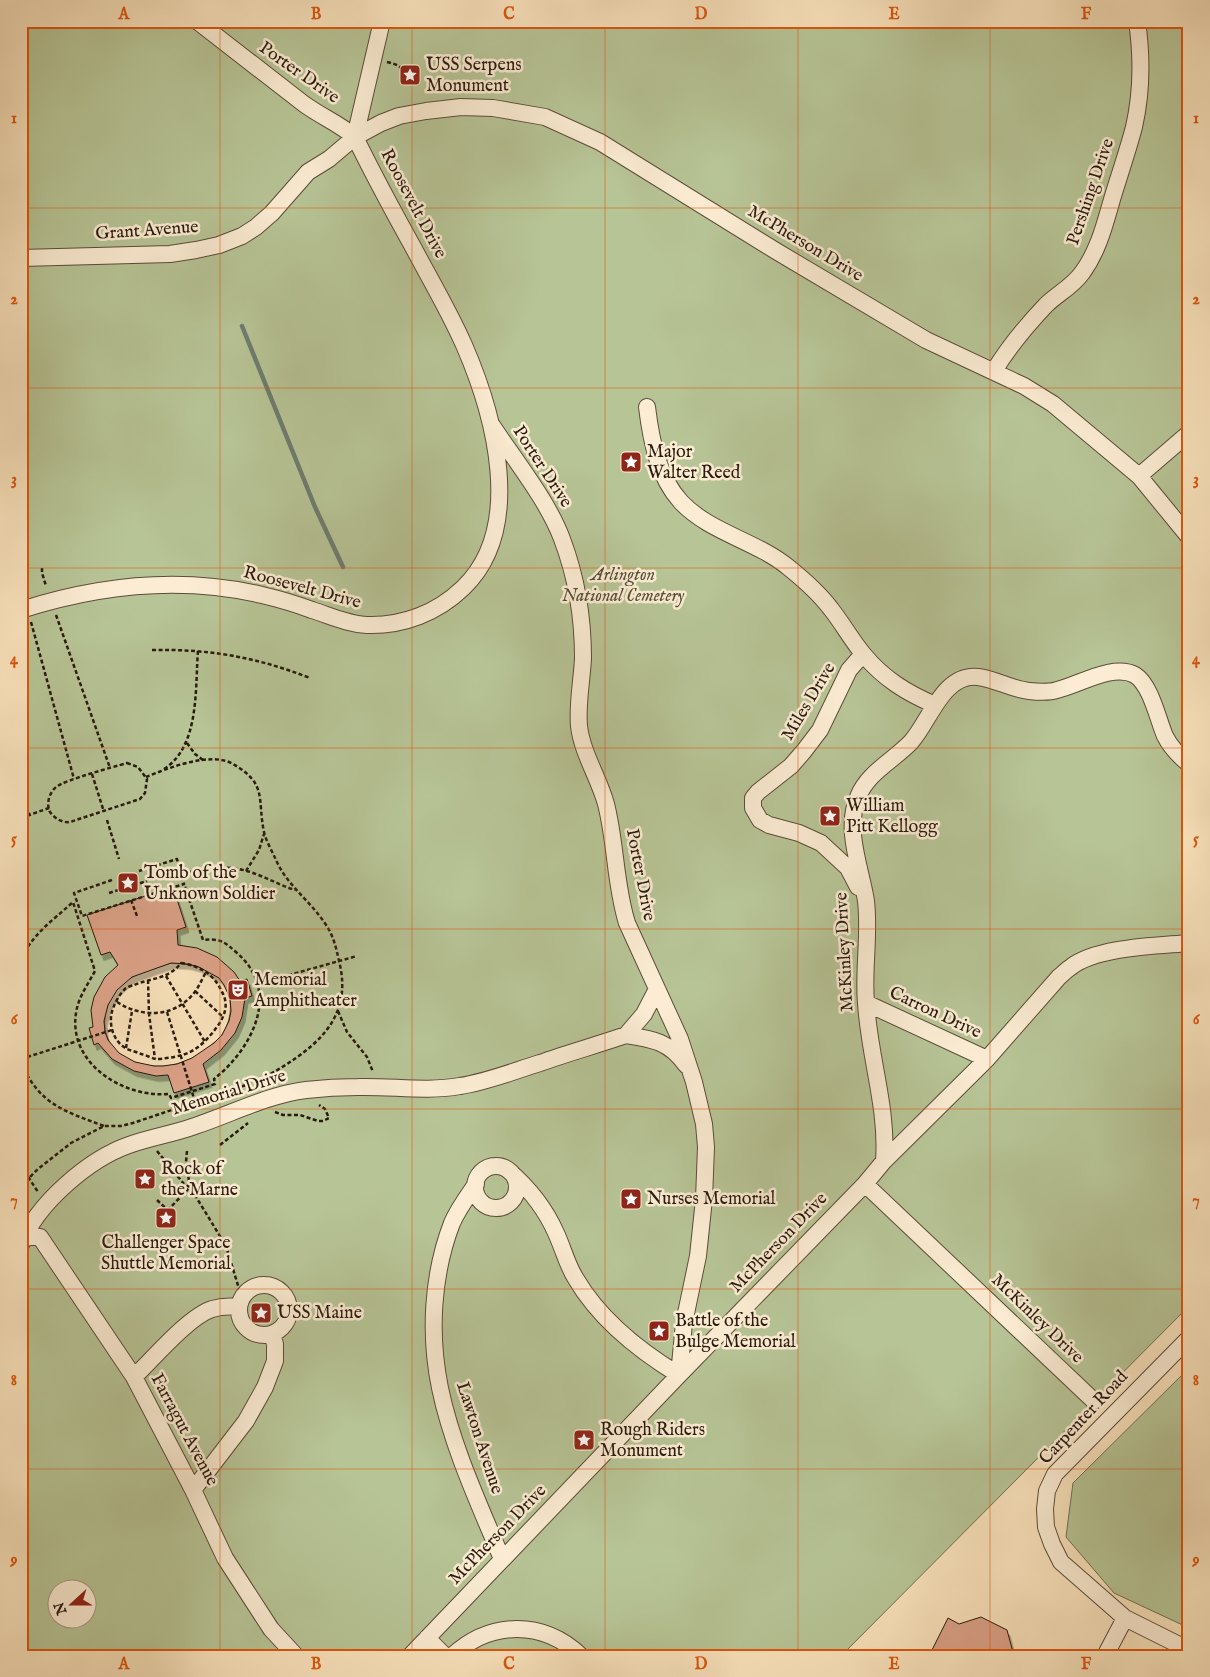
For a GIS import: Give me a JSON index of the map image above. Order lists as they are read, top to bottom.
{
  "streets": {
    "street": [
      "Porter Drive",
      "Pershing Drive",
      "Roosevelt Drive",
      "Grant Avenue",
      "McPherson Drive",
      "Miles Drive",
      "McKinley Drive",
      "Carron Drive",
      "Memorial Drive",
      "Carpenter Road",
      "Farragut Avenue",
      "Lawton Avenue"
    ]
  },
  "crossings": [
    ["Porter Drive", "Roosevelt Drive"],
    ["Porter Drive", "Grant Avenue"],
    ["Porter Drive", "McPherson Drive"],
    ["Porter Drive", "Memorial Drive"],
    ["Pershing Drive", "McPherson Drive"],
    ["Roosevelt Drive", "Grant Avenue"],
    ["Roosevelt Drive", "McPherson Drive"],
    ["Grant Avenue", "McPherson Drive"],
    ["McPherson Drive", "McKinley Drive"],
    ["McPherson Drive", "Carron Drive"],
    ["McPherson Drive", "Lawton Avenue"],
    ["Miles Drive", "McKinley Drive"],
    ["McKinley Drive", "Carron Drive"],
    ["Memorial Drive", "Farragut Avenue"]
  ],
  "parks": ["Arlington National Cemetery"],
  "places": {
    "place": [
      "USS Serpens Monument",
      "Major Walter Reed",
      "William Pitt Kellogg",
      "Tomb of the Unknown Soldier",
      "Rock of the Marne",
      "Nurses Memorial",
      "Challenger Space Shuttle Memorial",
      "USS Maine",
      "Battle of the Bulge Memorial",
      "Rough Riders Monument"
    ],
    "theatre": ["Memorial Amphitheater"]
  },
  "north": "left",
  "grid": {
    "columns": [
      "A",
      "B",
      "C",
      "D",
      "E",
      "F"
    ],
    "rows": [
      "1",
      "2",
      "3",
      "4",
      "5",
      "6",
      "7",
      "8",
      "9"
    ]
  }
}
